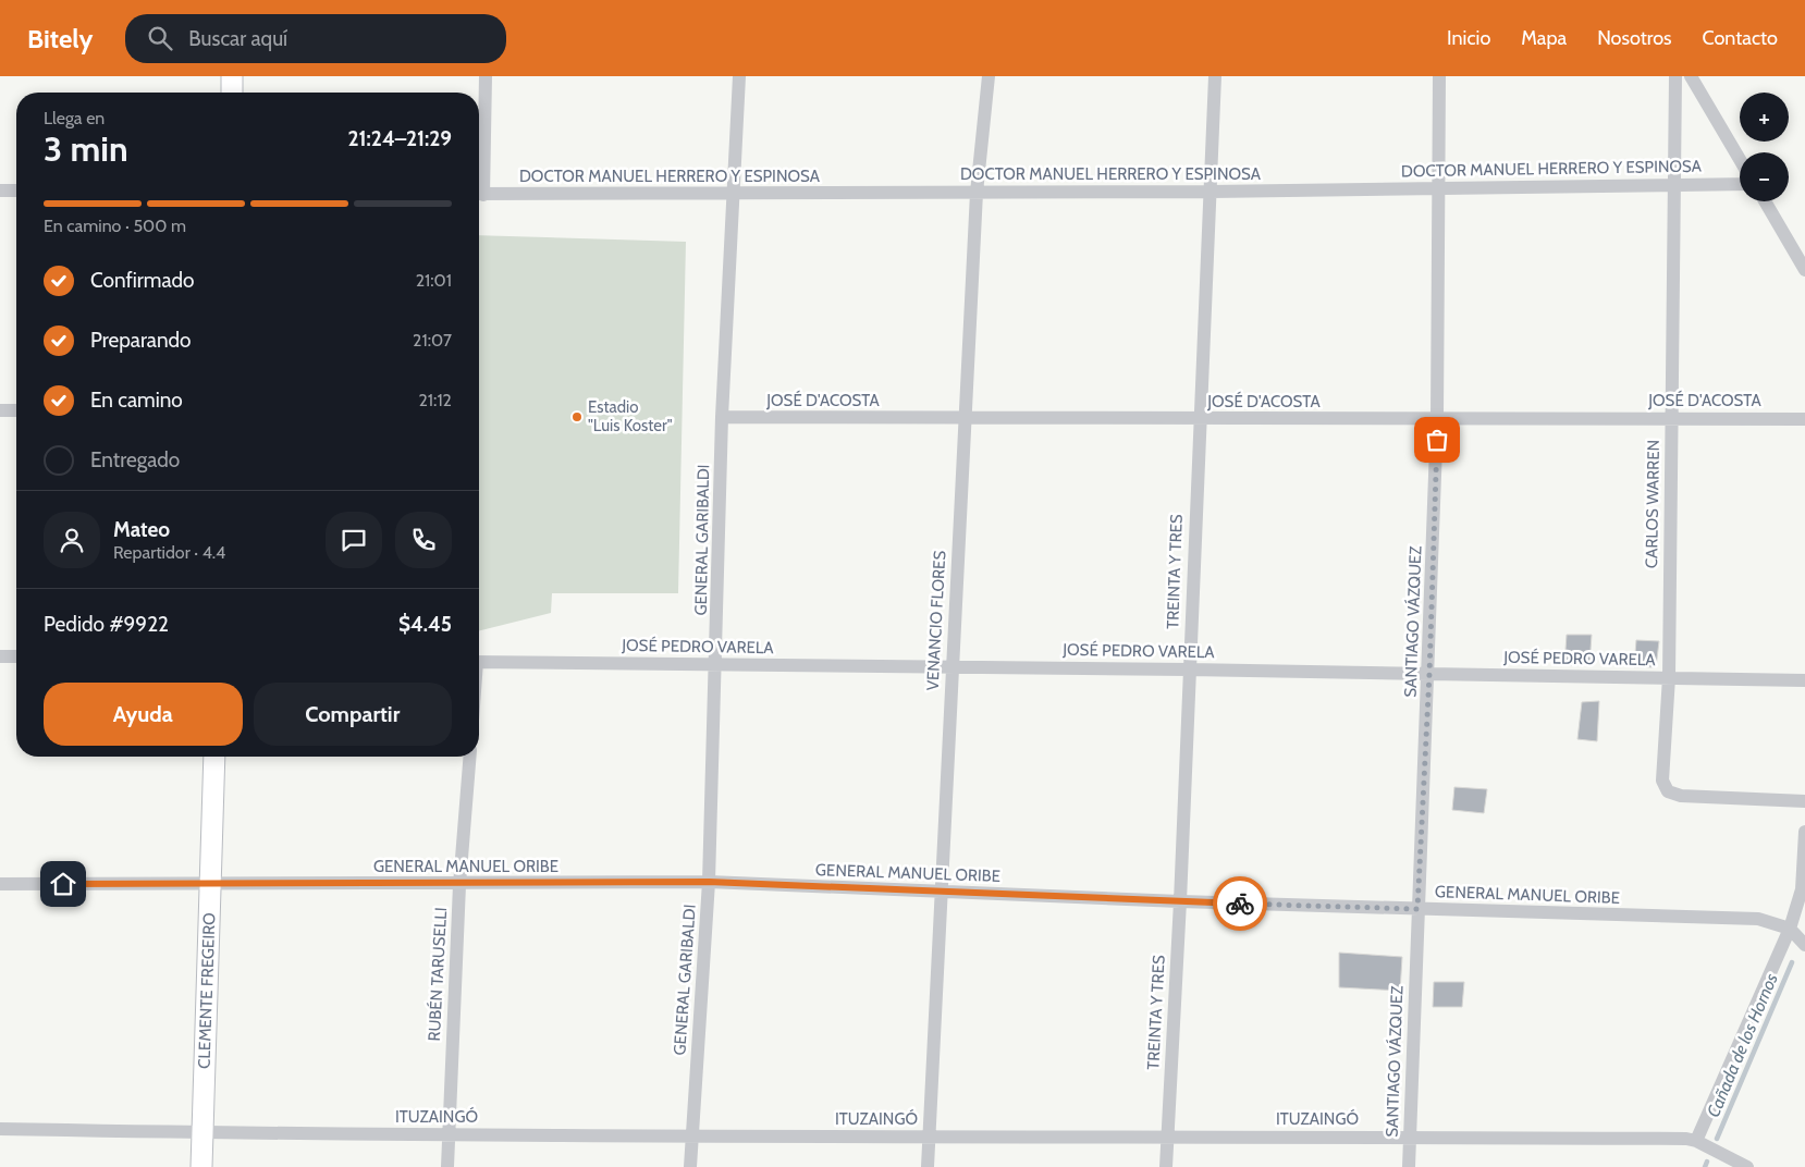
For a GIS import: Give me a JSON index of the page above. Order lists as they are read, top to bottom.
{
  "streets": {
    "street": [
      "DOCTOR MANUEL HERRERO Y ESPINOSA",
      "JOSÉ D'ACOSTA",
      "CARLOS WARREN",
      "GENERAL GARIBALDI",
      "TREINTA Y TRES",
      "VENANCIO FLORES",
      "SANTIAGO VÁZQUEZ",
      "JOSÉ PEDRO VARELA",
      "GENERAL MANUEL ORIBE",
      "RUBÉN TARUSELLI",
      "CLEMENTE FREGEIRO",
      "ITUZAINGÓ"
    ]
  },
  "crossings": [
    ["DOCTOR MANUEL HERRERO Y ESPINOSA", "CARLOS WARREN"],
    ["DOCTOR MANUEL HERRERO Y ESPINOSA", "GENERAL GARIBALDI"],
    ["DOCTOR MANUEL HERRERO Y ESPINOSA", "TREINTA Y TRES"],
    ["DOCTOR MANUEL HERRERO Y ESPINOSA", "VENANCIO FLORES"],
    ["DOCTOR MANUEL HERRERO Y ESPINOSA", "SANTIAGO VÁZQUEZ"],
    ["JOSÉ D'ACOSTA", "CARLOS WARREN"],
    ["JOSÉ D'ACOSTA", "GENERAL GARIBALDI"],
    ["JOSÉ D'ACOSTA", "TREINTA Y TRES"],
    ["JOSÉ D'ACOSTA", "VENANCIO FLORES"],
    ["JOSÉ D'ACOSTA", "SANTIAGO VÁZQUEZ"],
    ["CARLOS WARREN", "JOSÉ PEDRO VARELA"],
    ["GENERAL GARIBALDI", "JOSÉ PEDRO VARELA"],
    ["GENERAL GARIBALDI", "GENERAL MANUEL ORIBE"],
    ["GENERAL GARIBALDI", "ITUZAINGÓ"],
    ["TREINTA Y TRES", "JOSÉ PEDRO VARELA"],
    ["TREINTA Y TRES", "GENERAL MANUEL ORIBE"],
    ["TREINTA Y TRES", "ITUZAINGÓ"],
    ["VENANCIO FLORES", "JOSÉ PEDRO VARELA"],
    ["VENANCIO FLORES", "GENERAL MANUEL ORIBE"],
    ["VENANCIO FLORES", "ITUZAINGÓ"],
    ["SANTIAGO VÁZQUEZ", "JOSÉ PEDRO VARELA"],
    ["SANTIAGO VÁZQUEZ", "GENERAL MANUEL ORIBE"],
    ["SANTIAGO VÁZQUEZ", "ITUZAINGÓ"],
    ["GENERAL MANUEL ORIBE", "RUBÉN TARUSELLI"],
    ["GENERAL MANUEL ORIBE", "CLEMENTE FREGEIRO"],
    ["RUBÉN TARUSELLI", "ITUZAINGÓ"],
    ["CLEMENTE FREGEIRO", "ITUZAINGÓ"]
  ],
  "water": ["Cañada de los Hornos"],
  "places": ["Estadio \"Luis Koster\""],
  "page": {
    "header": "Bitely",
    "search": "Buscar aquí",
    "nav": [
      "Inicio",
      "Mapa",
      "Nosotros",
      "Contacto"
    ],
    "map_buttons": ["+", "−"],
    "heading": ["3 min", "Llega en", "21:24–21:29"],
    "panel": [
      "Mateo",
      "Repartidor · 4.4",
      "Pedido #9922",
      "$4.45"
    ],
    "bar": "En camino · 500 m",
    "list": [
      ["Confirmado", "21:01"],
      ["Preparando", "21:07"],
      ["En camino", "21:12"],
      "Entregado"
    ],
    "buttons": ["Ayuda", "Compartir"]
  }
}
